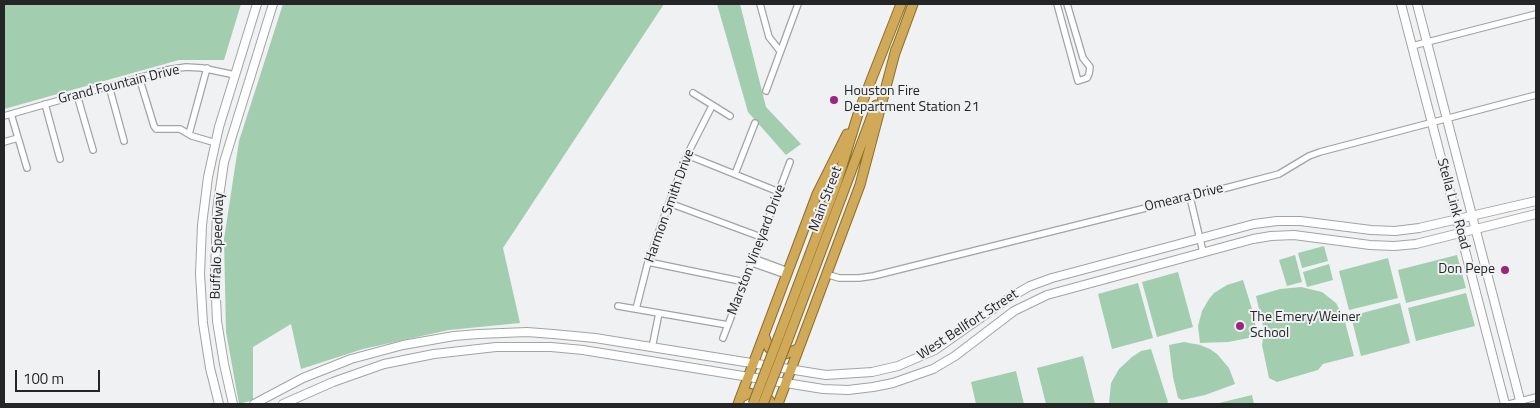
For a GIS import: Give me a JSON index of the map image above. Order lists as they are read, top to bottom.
{
  "streets": {
    "highway": ["Main Street"],
    "main road": ["Stella Link Road", "Buffalo Speedway", "West Bellfort Street"],
    "street": [
      "Grand Fountain Drive",
      "Omeara Drive",
      "Harmon Smith Drive",
      "Marston Vineyard Drive"
    ]
  },
  "crossings": [
    ["Grand Fountain Drive", "Buffalo Speedway"],
    ["Omeara Drive", "Stella Link Road"],
    ["Stella Link Road", "West Bellfort Street"]
  ],
  "places": ["Houston Fire Department Station 21", "Don Pepe", "The Emery/Weiner School"],
  "scale_bar": "100 m"
}
